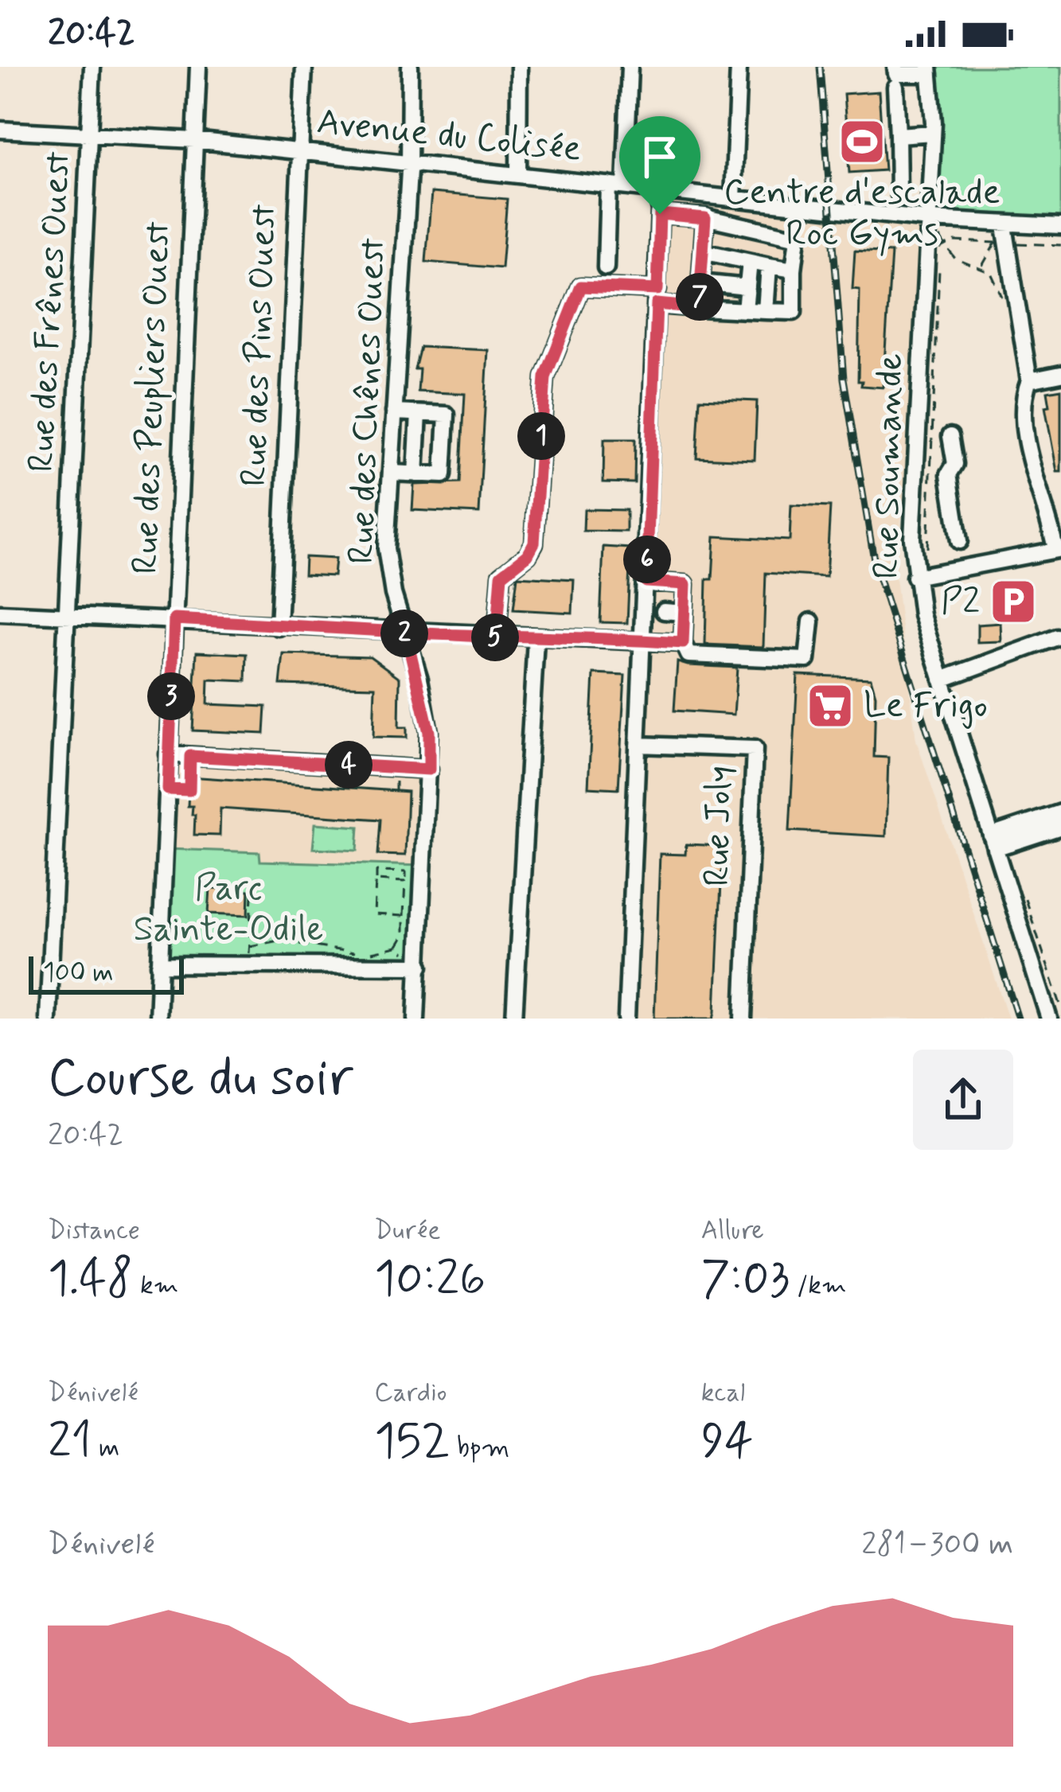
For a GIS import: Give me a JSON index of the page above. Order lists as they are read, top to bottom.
{
  "streets": {
    "street": [
      "Avenue du Colisée",
      "Rue des Frênes Ouest",
      "Rue des Pins Ouest",
      "Rue des Peupliers Ouest",
      "Rue des Chênes Ouest",
      "Rue Soumande",
      "Rue Joly"
    ]
  },
  "crossings": [
    ["Avenue du Colisée", "Rue des Frênes Ouest"],
    ["Avenue du Colisée", "Rue des Pins Ouest"],
    ["Avenue du Colisée", "Rue des Peupliers Ouest"],
    ["Avenue du Colisée", "Rue des Chênes Ouest"],
    ["Avenue du Colisée", "Rue Soumande"]
  ],
  "parks": ["Parc Sainte-Odile"],
  "places": {
    "sports": ["Centre d'escalade Roc Gyms"],
    "parking": ["P2"],
    "supermarket": ["Le Frigo"]
  },
  "scale_bar": "100 m",
  "page": {
    "status": "20:42",
    "pins": [
      "7",
      "1",
      "6",
      "2",
      "5",
      "3",
      "4"
    ],
    "scale": "100 m",
    "heading": ["Course du soir", "20:42"],
    "stats": [
      ["Distance", "1.48 km"],
      ["Durée", "10:26"],
      ["Allure", "7:03 /km"],
      ["Dénivelé", "21 m"],
      ["Cardio", "152 bpm"],
      ["kcal", "94"]
    ],
    "chart": ["Dénivelé", "281–300 m"]
  }
}
